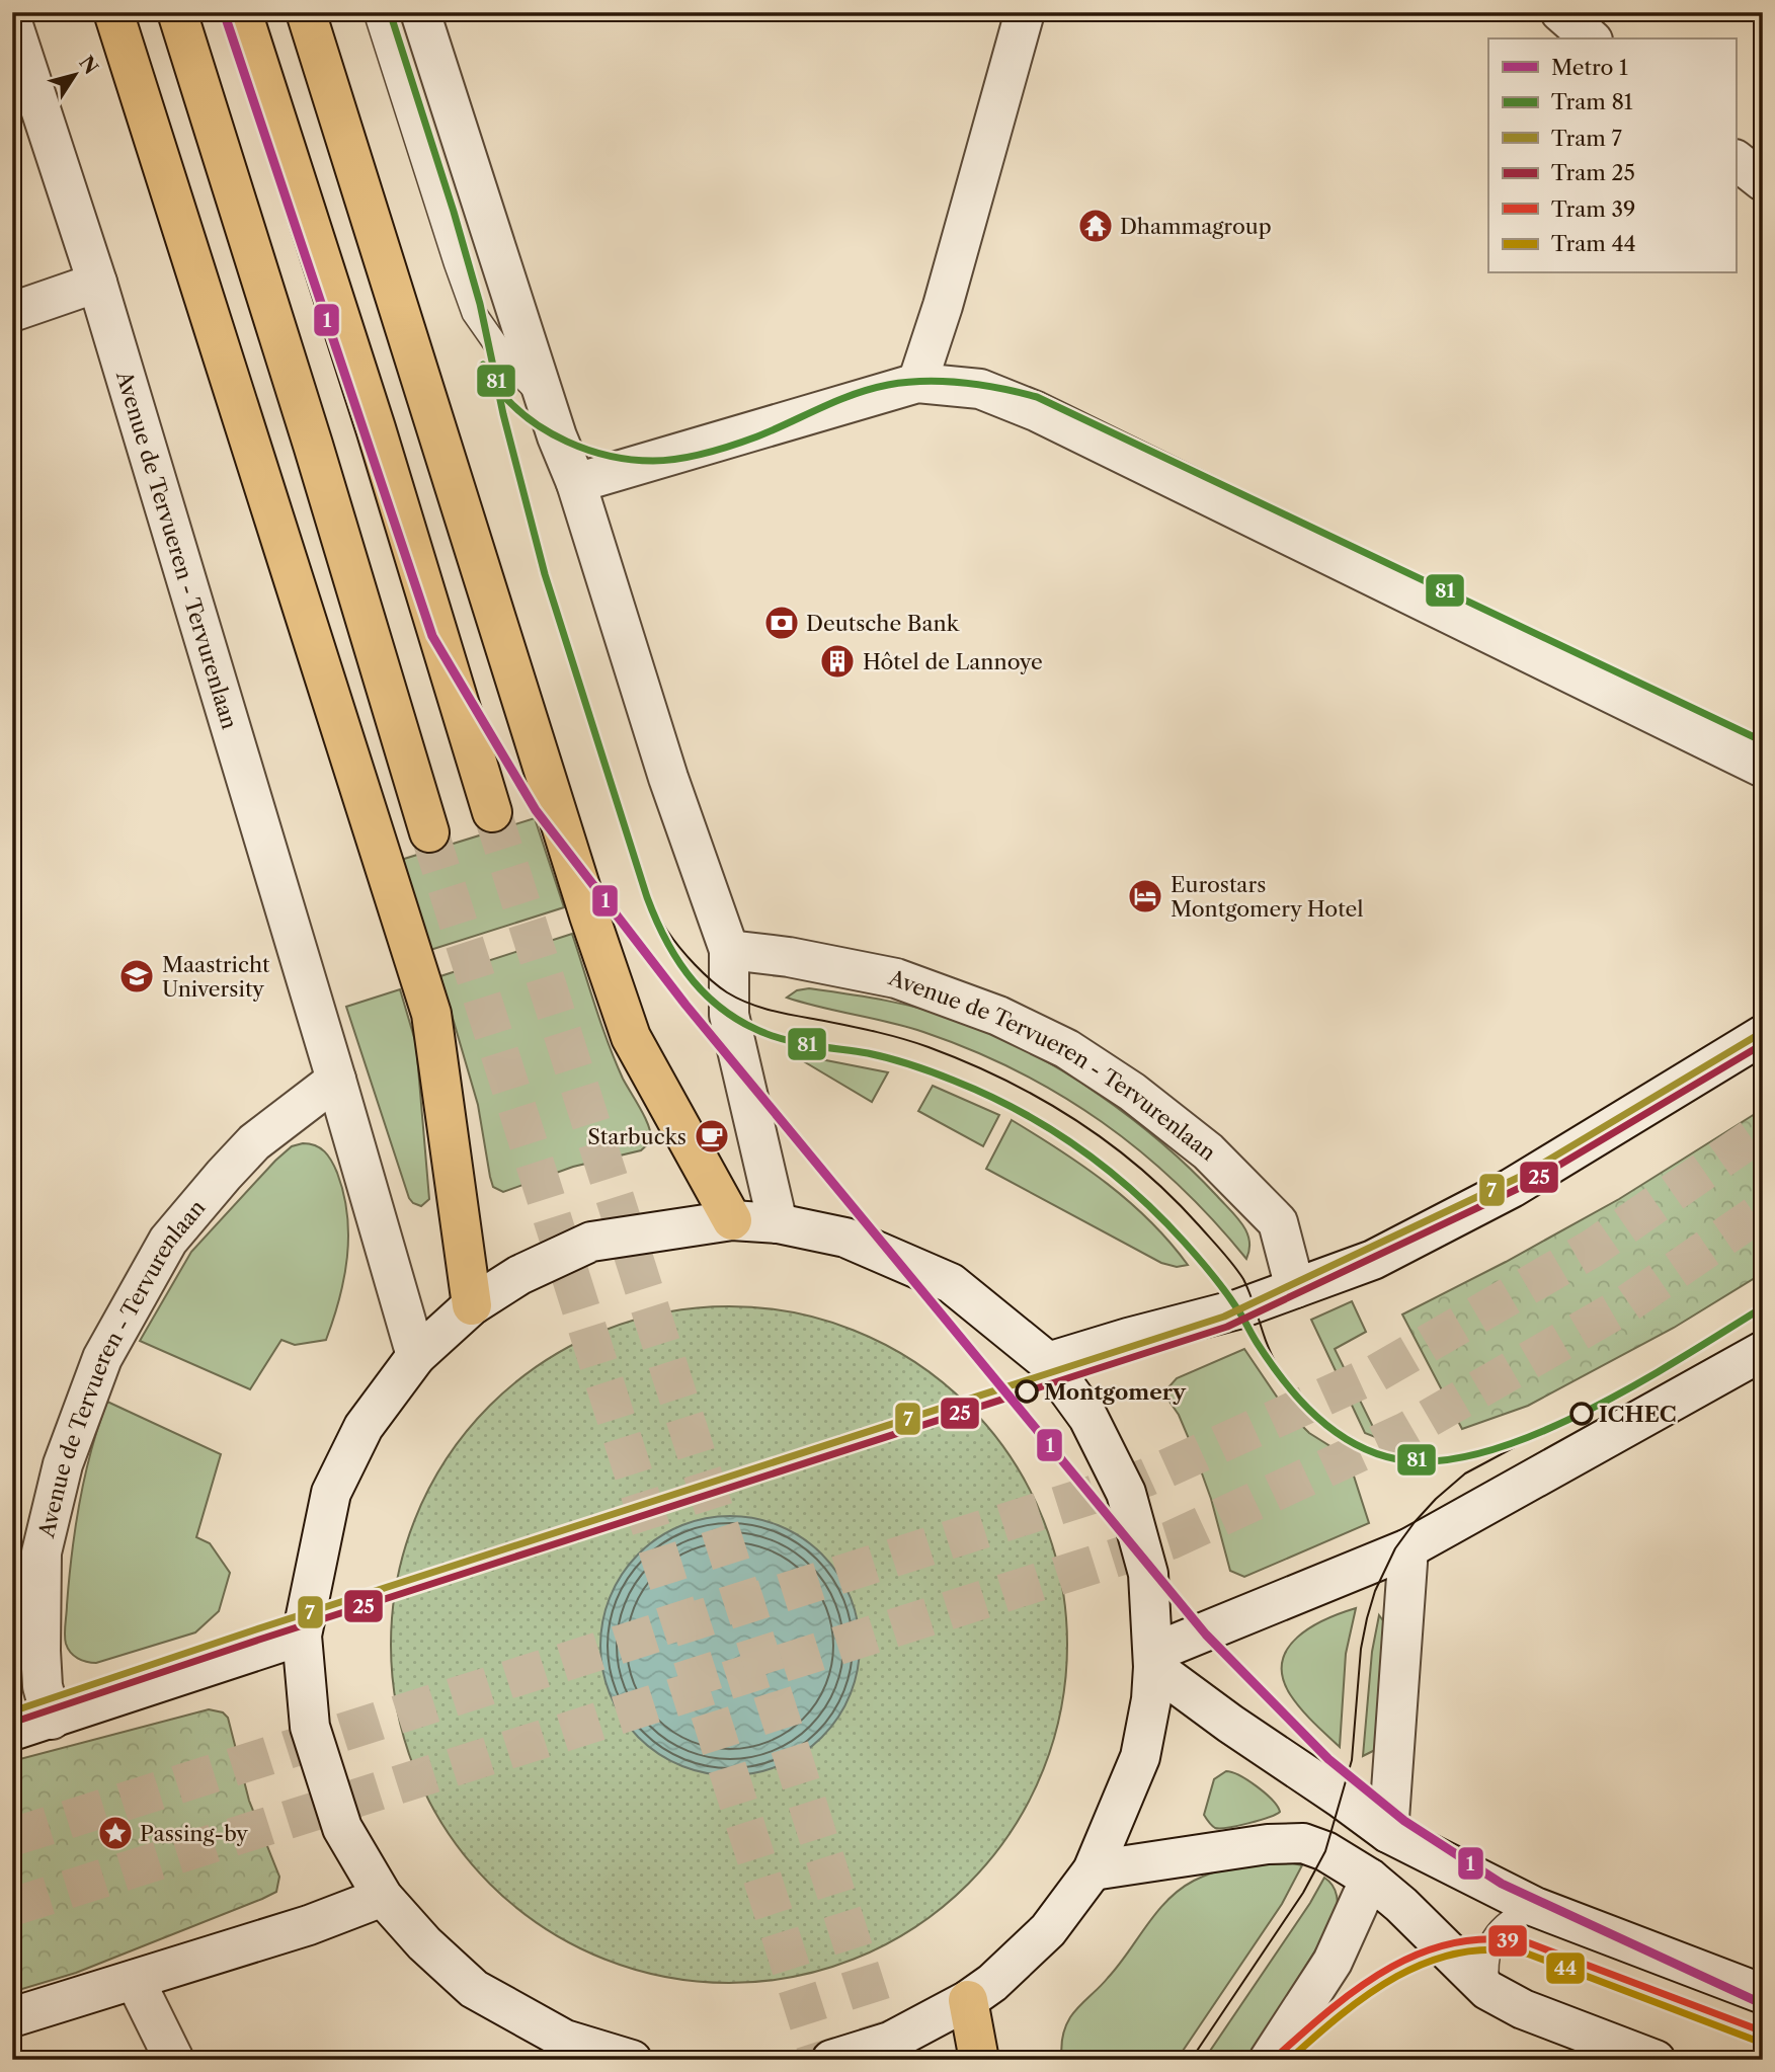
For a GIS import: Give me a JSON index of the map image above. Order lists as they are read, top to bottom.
{
  "streets": {
    "street": ["Avenue de Tervueren - Tervurenlaan"]
  },
  "places": {
    "temple": ["Dhammagroup"],
    "bank": ["Deutsche Bank"],
    "building": ["Hôtel de Lannoye"],
    "hotel": ["Eurostars Montgomery Hotel"],
    "school or university": ["Maastricht University"],
    "cafe": ["Starbucks"],
    "other": ["Montgomery", "ICHEC"],
    "place": ["Passing-by"]
  },
  "lines": [
    "metro line 1",
    "tram line 81",
    "tram line 7",
    "tram line 25",
    "tram line 39",
    "tram line 44"
  ],
  "legend": [
    "Metro 1",
    "Tram 81",
    "Tram 7",
    "Tram 25",
    "Tram 39",
    "Tram 44"
  ],
  "north": "top right"
}
